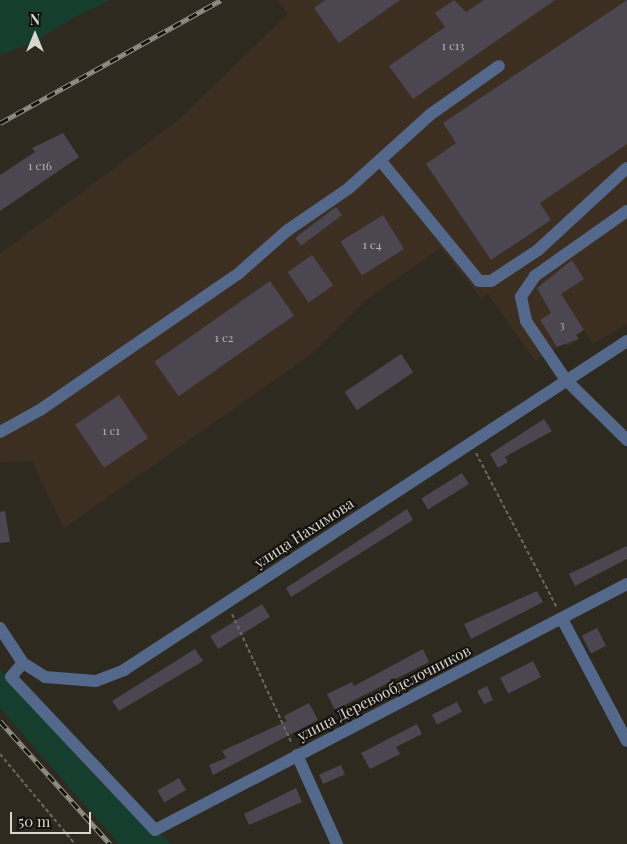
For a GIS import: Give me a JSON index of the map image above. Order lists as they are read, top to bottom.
{
  "streets": {
    "street": ["улица Нахимова", "улица Деревообделочников"]
  },
  "crossings": [
    ["улица Нахимова", "улица Деревообделочников"]
  ],
  "house_numbers": [
    "1 с13",
    "1 с16",
    "1 с4",
    "3",
    "1 с2",
    "1 с1"
  ],
  "scale_bar": "50 m",
  "north": "top"
}
